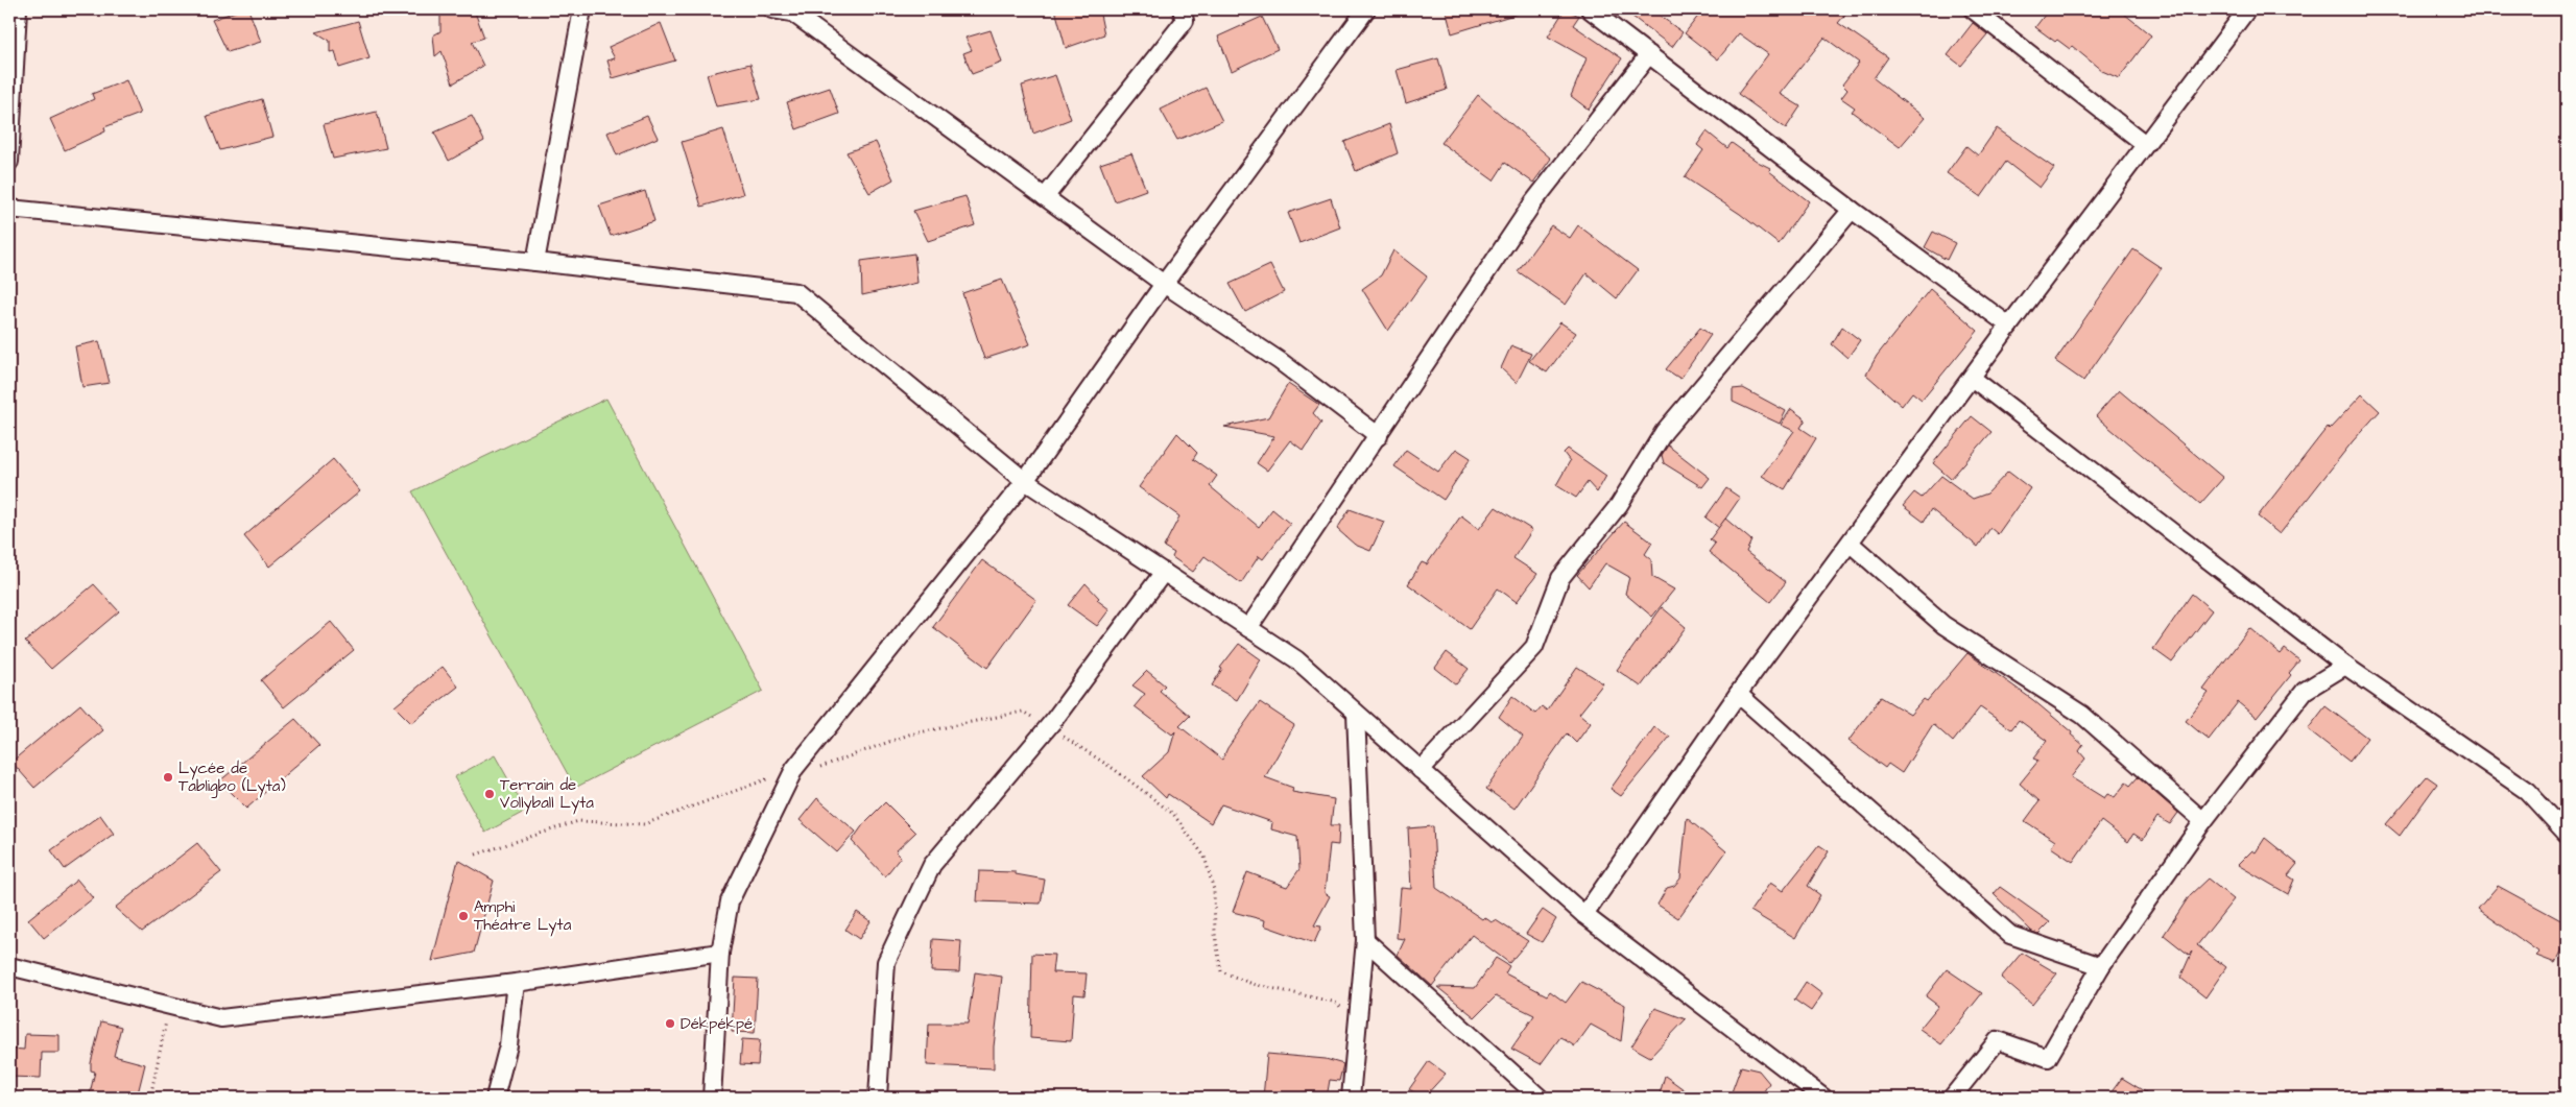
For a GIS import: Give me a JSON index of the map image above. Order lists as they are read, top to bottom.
{
  "places": [
    "Lycée de Tabligbo (Lyta)",
    "Terrain de Vollyball Lyta",
    "Amphi Théatre Lyta",
    "Dékpékpé"
  ]
}
